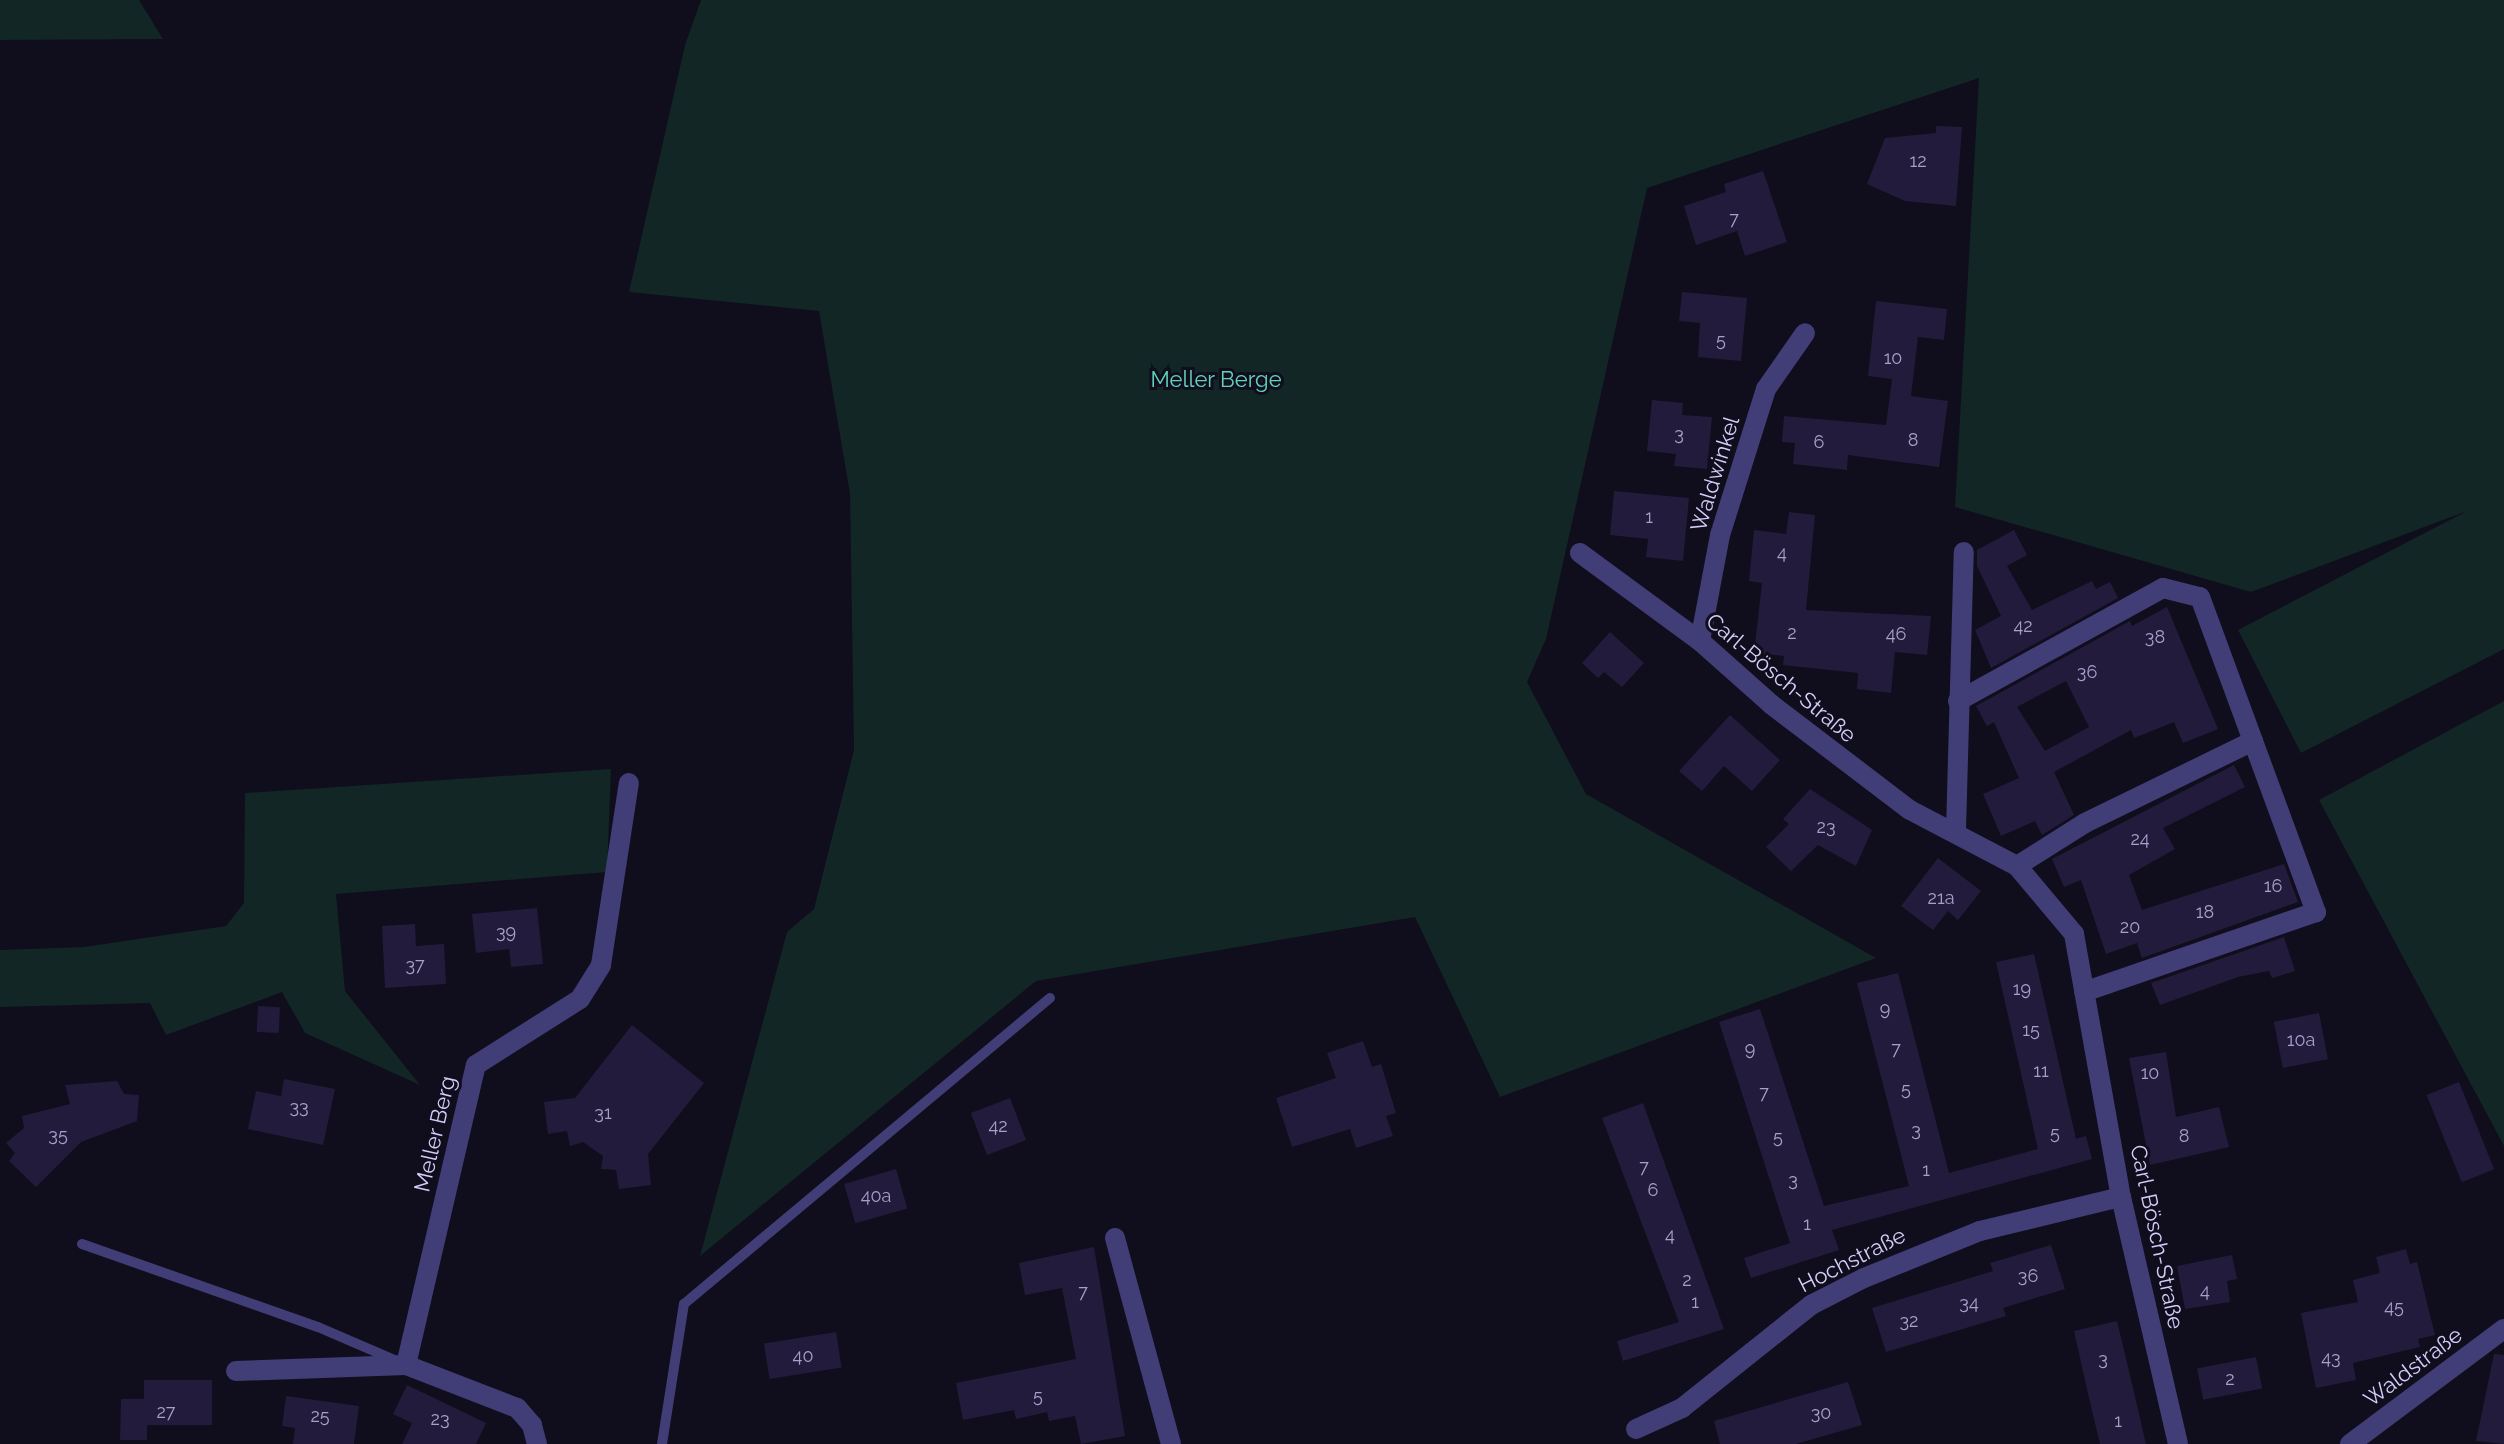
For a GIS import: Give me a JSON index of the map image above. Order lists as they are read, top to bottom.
{
  "streets": {
    "street": [
      "Waldwinkel",
      "Carl-Bösch-Straße",
      "Meller Berg",
      "Hochstraße",
      "Waldstraße"
    ]
  },
  "crossings": [
    ["Waldwinkel", "Carl-Bösch-Straße"],
    ["Carl-Bösch-Straße", "Hochstraße"]
  ],
  "parks": ["Meller Berge"],
  "house_numbers": [
    "12",
    "7",
    "5",
    "10",
    "3",
    "8",
    "6",
    "1",
    "4",
    "42",
    "2",
    "46",
    "38",
    "36",
    "23",
    "24",
    "16",
    "21a",
    "18",
    "20",
    "39",
    "37",
    "19",
    "9",
    "15",
    "10a",
    "9",
    "7",
    "11",
    "10",
    "5",
    "7",
    "33",
    "31",
    "42",
    "3",
    "5",
    "35",
    "8",
    "5",
    "7",
    "1",
    "3",
    "6",
    "40a",
    "1",
    "4",
    "36",
    "2",
    "4",
    "7",
    "1",
    "34",
    "45",
    "32",
    "40",
    "43",
    "3",
    "2",
    "5",
    "27",
    "30",
    "25",
    "23",
    "1"
  ]
}
